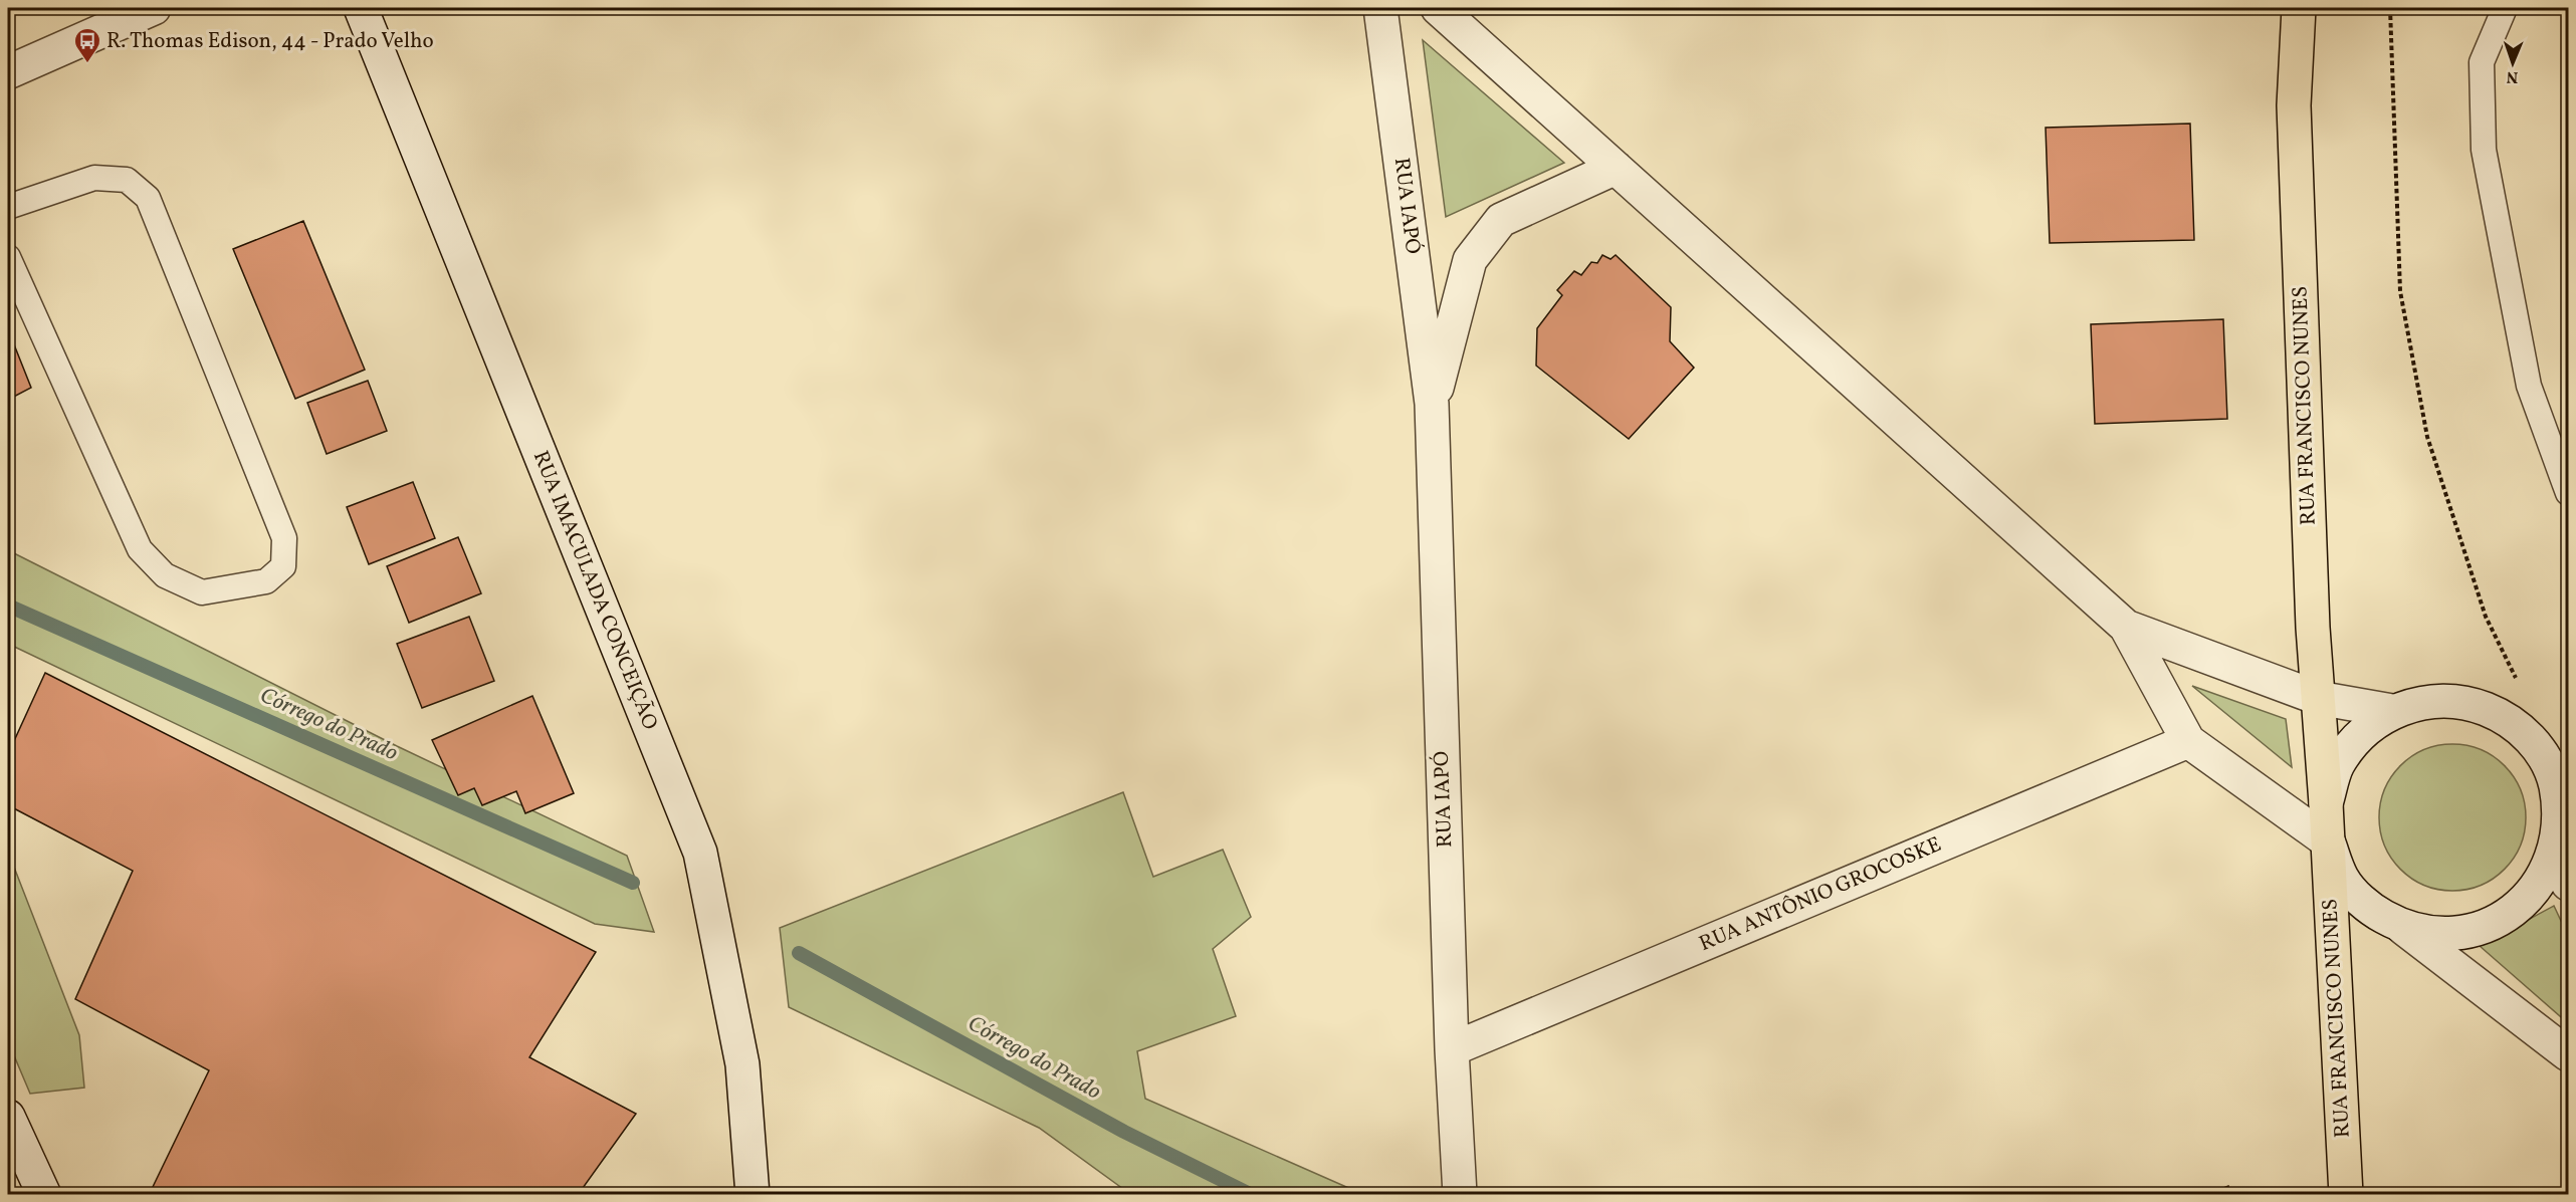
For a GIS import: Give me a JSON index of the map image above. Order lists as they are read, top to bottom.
{
  "streets": {
    "main road": ["RUA FRANCISCO NUNES"],
    "street": ["RUA IAPÓ", "RUA IMACULADA CONCEIÇÃO", "RUA ANTÔNIO GROCOSKE"]
  },
  "crossings": [
    ["RUA IAPÓ", "RUA ANTÔNIO GROCOSKE"]
  ],
  "water": ["Córrego do Prado"],
  "places": {
    "bus stop": ["R. Thomas Edison, 44 - Prado Velho"]
  },
  "north": "bottom"
}
